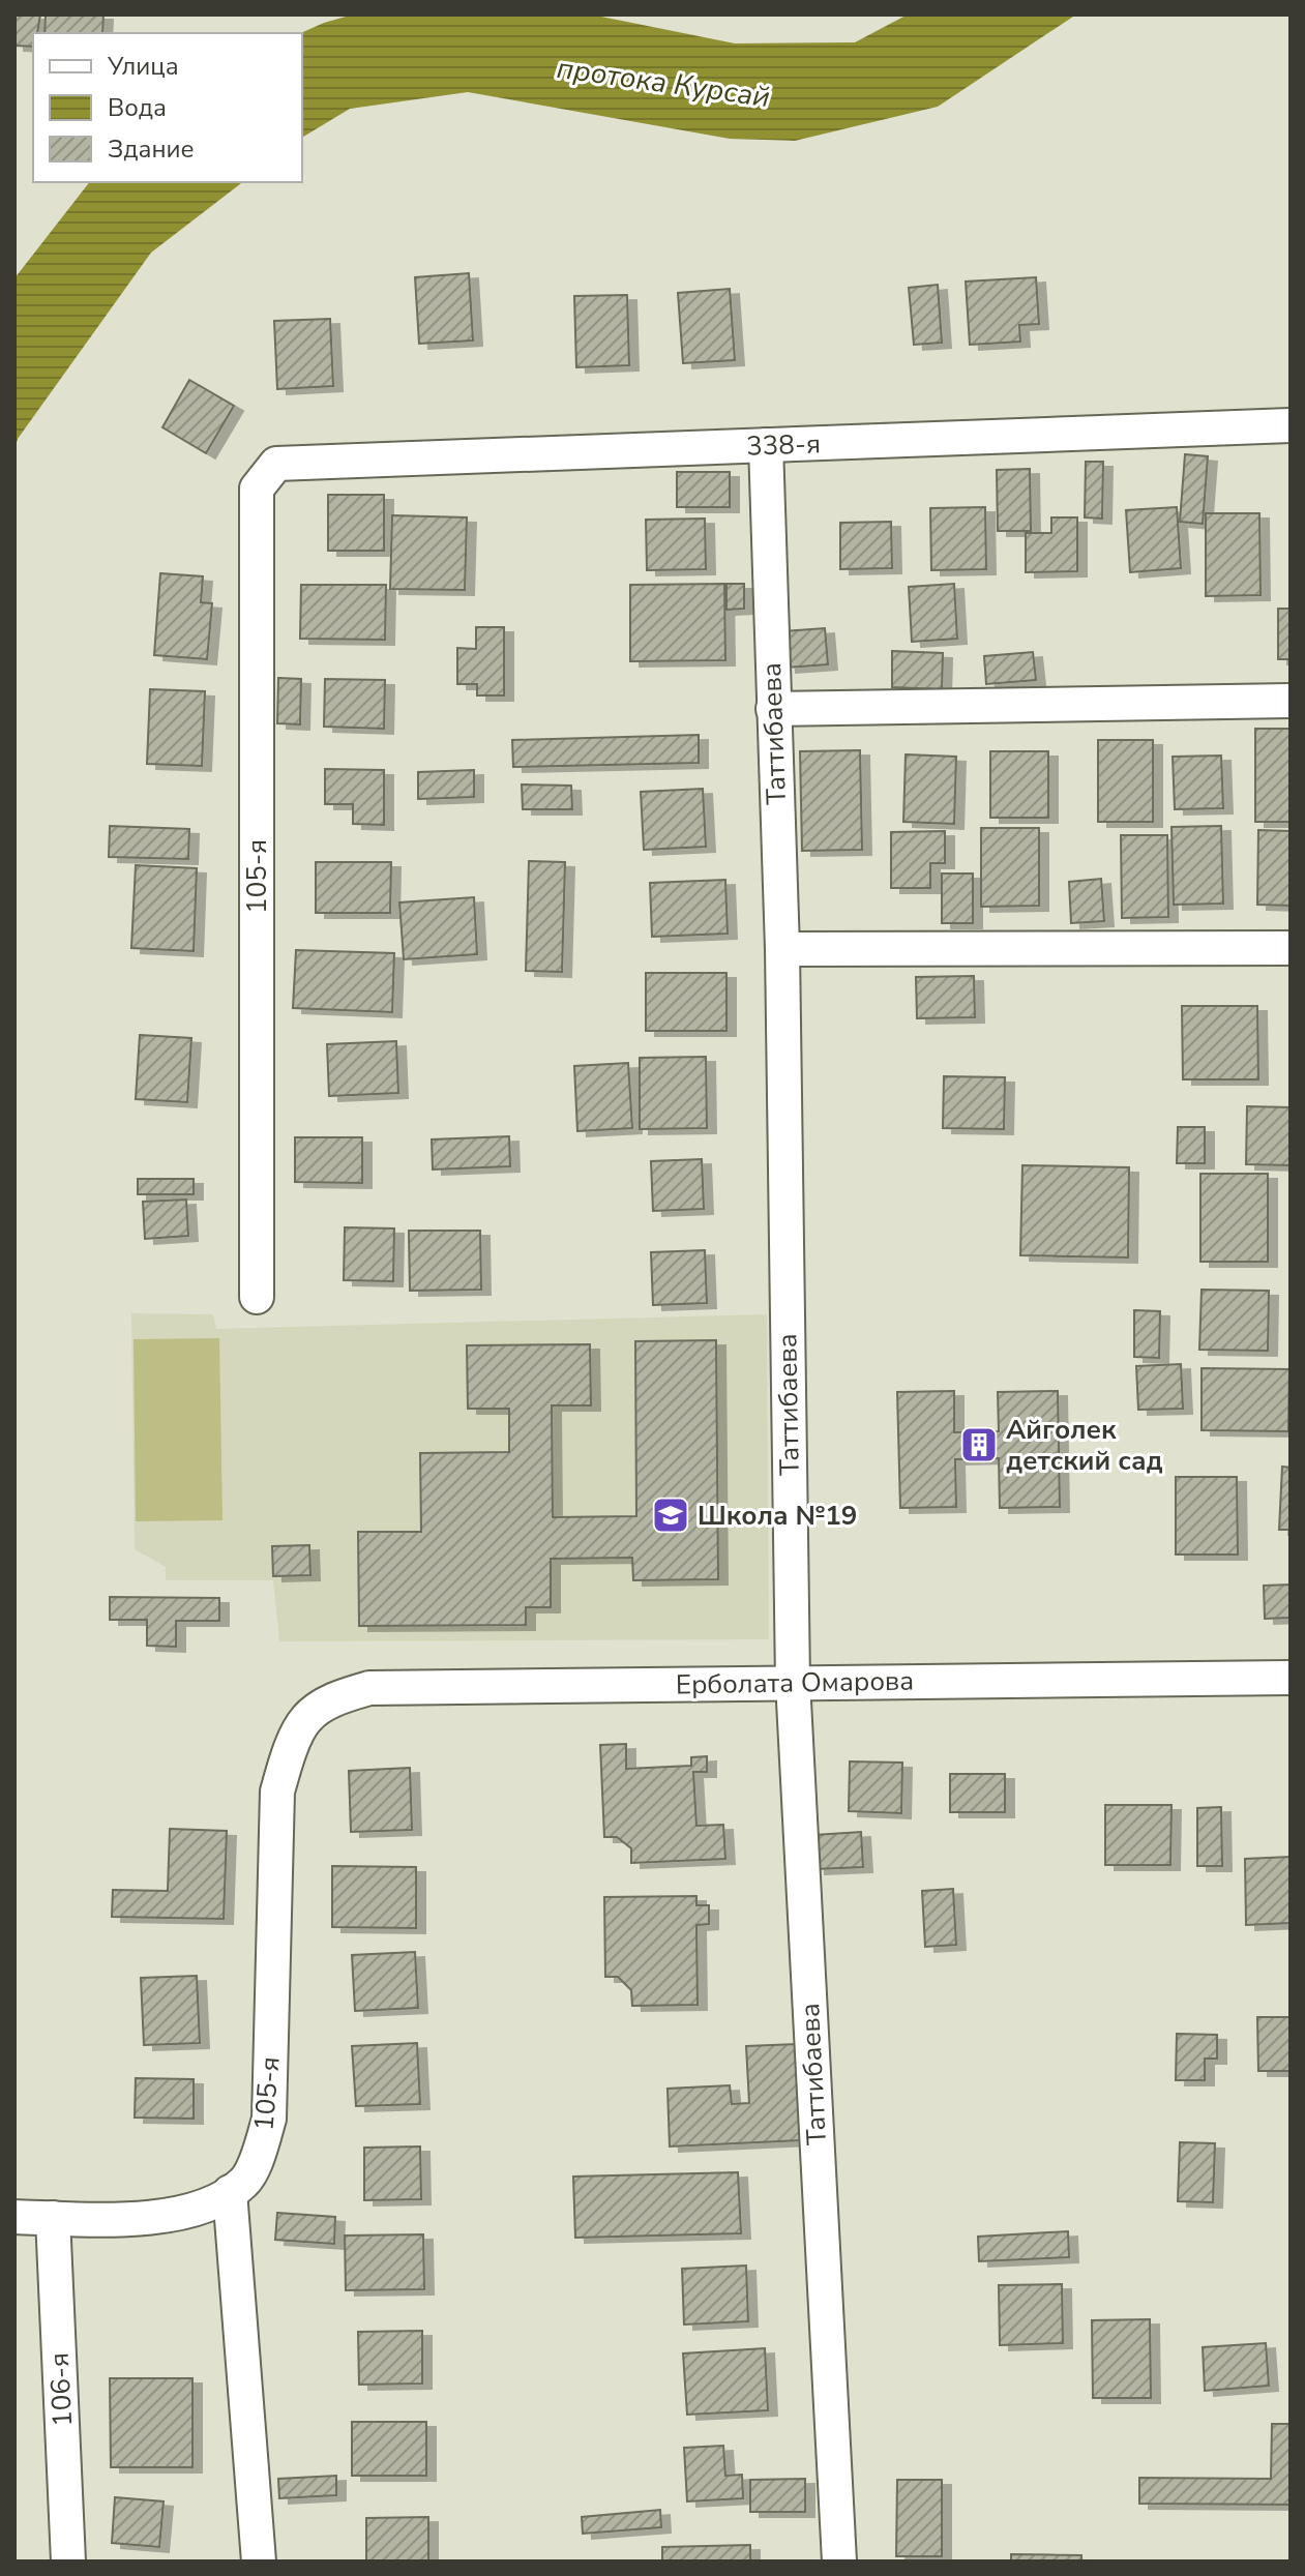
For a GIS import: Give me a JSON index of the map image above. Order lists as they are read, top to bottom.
{
  "streets": {
    "street": [
      "338-я",
      "Таттибаева",
      "105-я",
      "Ерболата Омарова",
      "106-я"
    ]
  },
  "crossings": [
    ["338-я", "Таттибаева"],
    ["338-я", "105-я"],
    ["Таттибаева", "Ерболата Омарова"],
    ["105-я", "Ерболата Омарова"]
  ],
  "water": ["протока Курсай"],
  "places": {
    "building": ["Айголек детский сад"],
    "school or university": ["Школа №19"]
  },
  "legend": ["Улица", "Вода", "Здание"]
}
